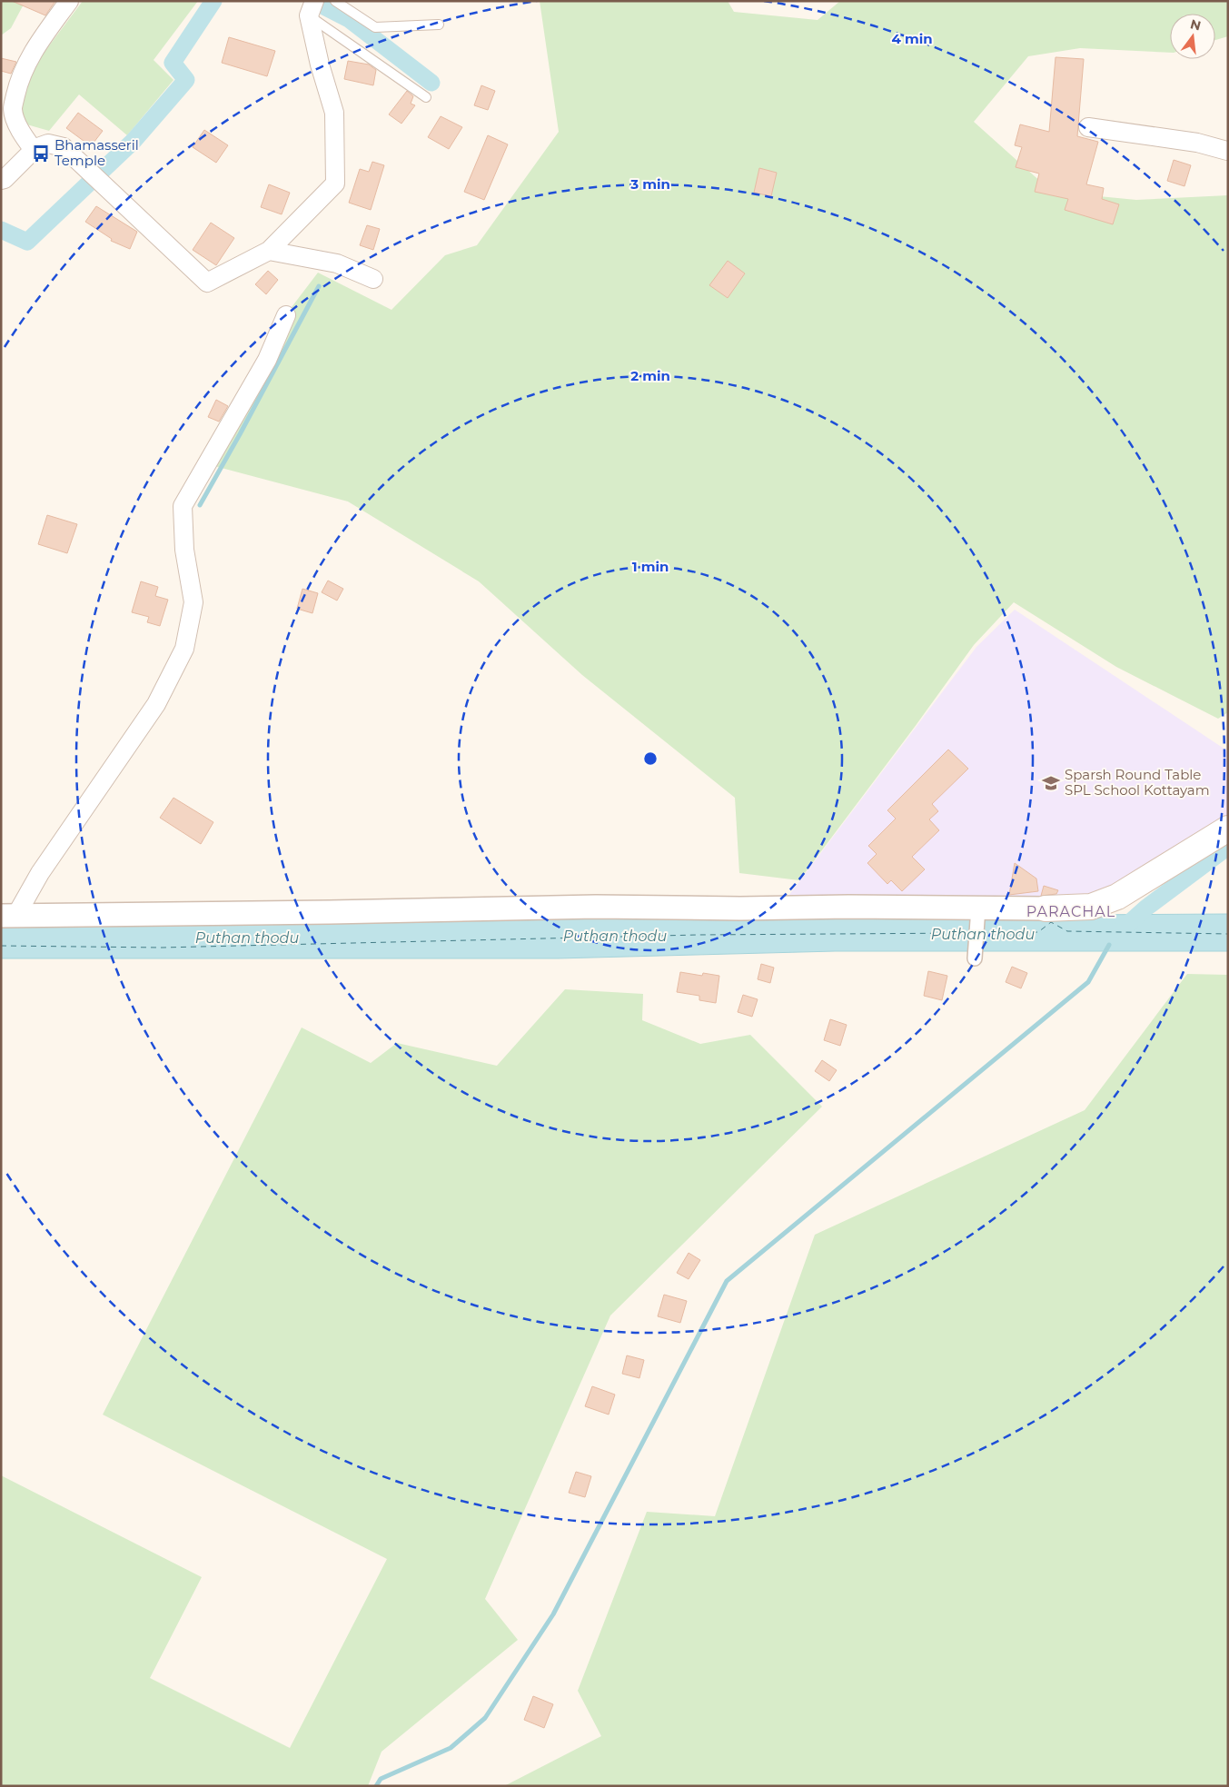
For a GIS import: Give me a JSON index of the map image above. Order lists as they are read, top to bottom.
{
  "districts": ["PARACHAL"],
  "water": ["Puthan thodu"],
  "places": {
    "bus stop": ["Bhamasseril Temple"],
    "school or university": ["Sparsh Round Table SPL School Kottayam"]
  },
  "north": "top",
  "rings": [
    "4 min",
    "3 min",
    "2 min",
    "1 min"
  ]
}
